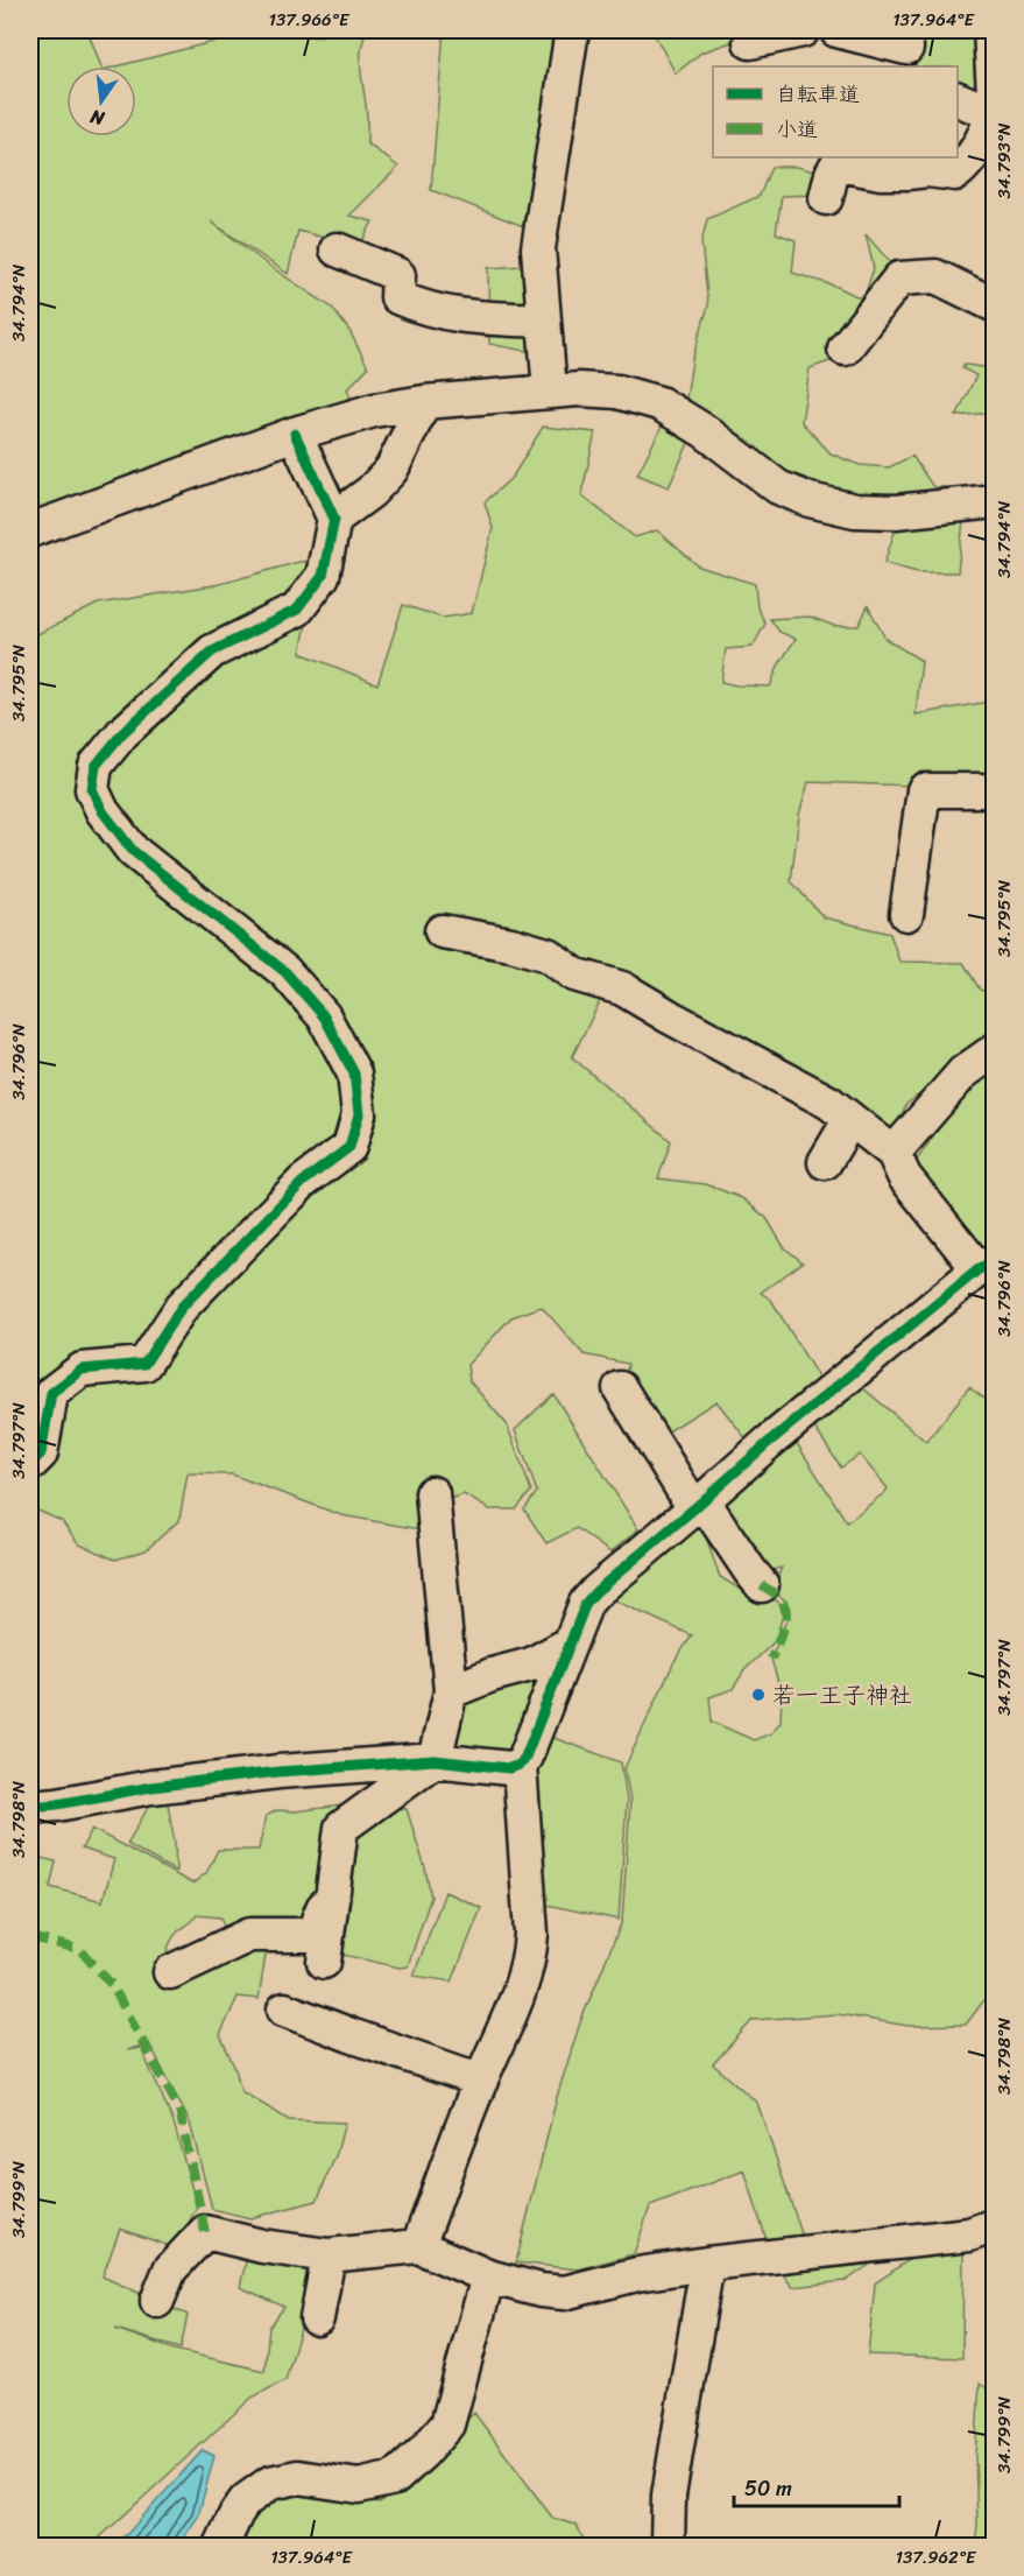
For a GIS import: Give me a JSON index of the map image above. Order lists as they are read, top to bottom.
{
  "places": ["若一王子神社"],
  "legend": ["自転車道", "小道"],
  "scale_bar": "50 m",
  "north": "bottom",
  "coordinates": [
    "137.966°E",
    "137.964°E",
    "34.793°N",
    "34.794°N",
    "34.795°N",
    "34.796°N",
    "34.797°N",
    "34.798°N",
    "34.799°N",
    "137.962°E"
  ]
}
